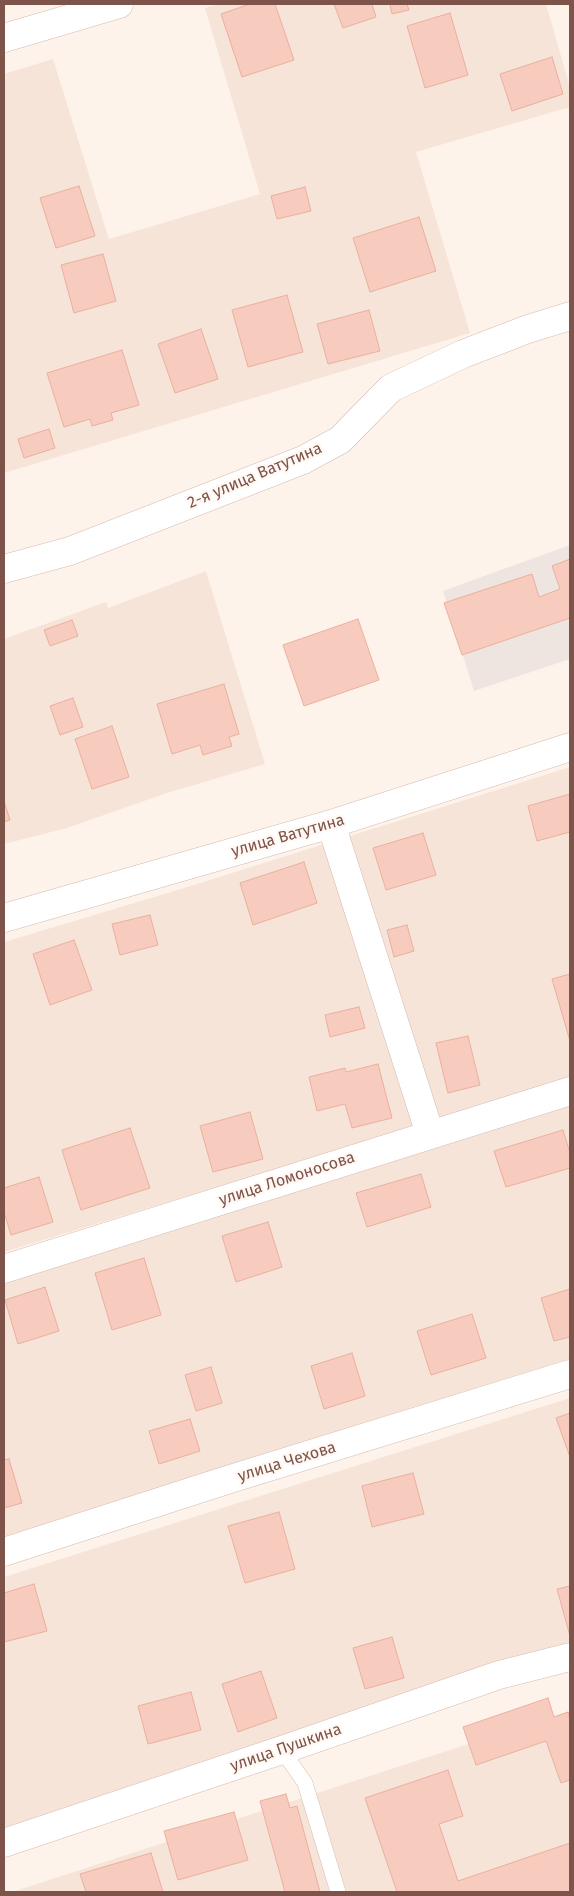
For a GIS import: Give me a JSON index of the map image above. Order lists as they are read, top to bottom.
{
  "streets": {
    "street": [
      "2-я улица Ватутина",
      "улица Ватутина",
      "улица Ломоносова",
      "улица Чехова",
      "улица Пушкина"
    ]
  }
}
